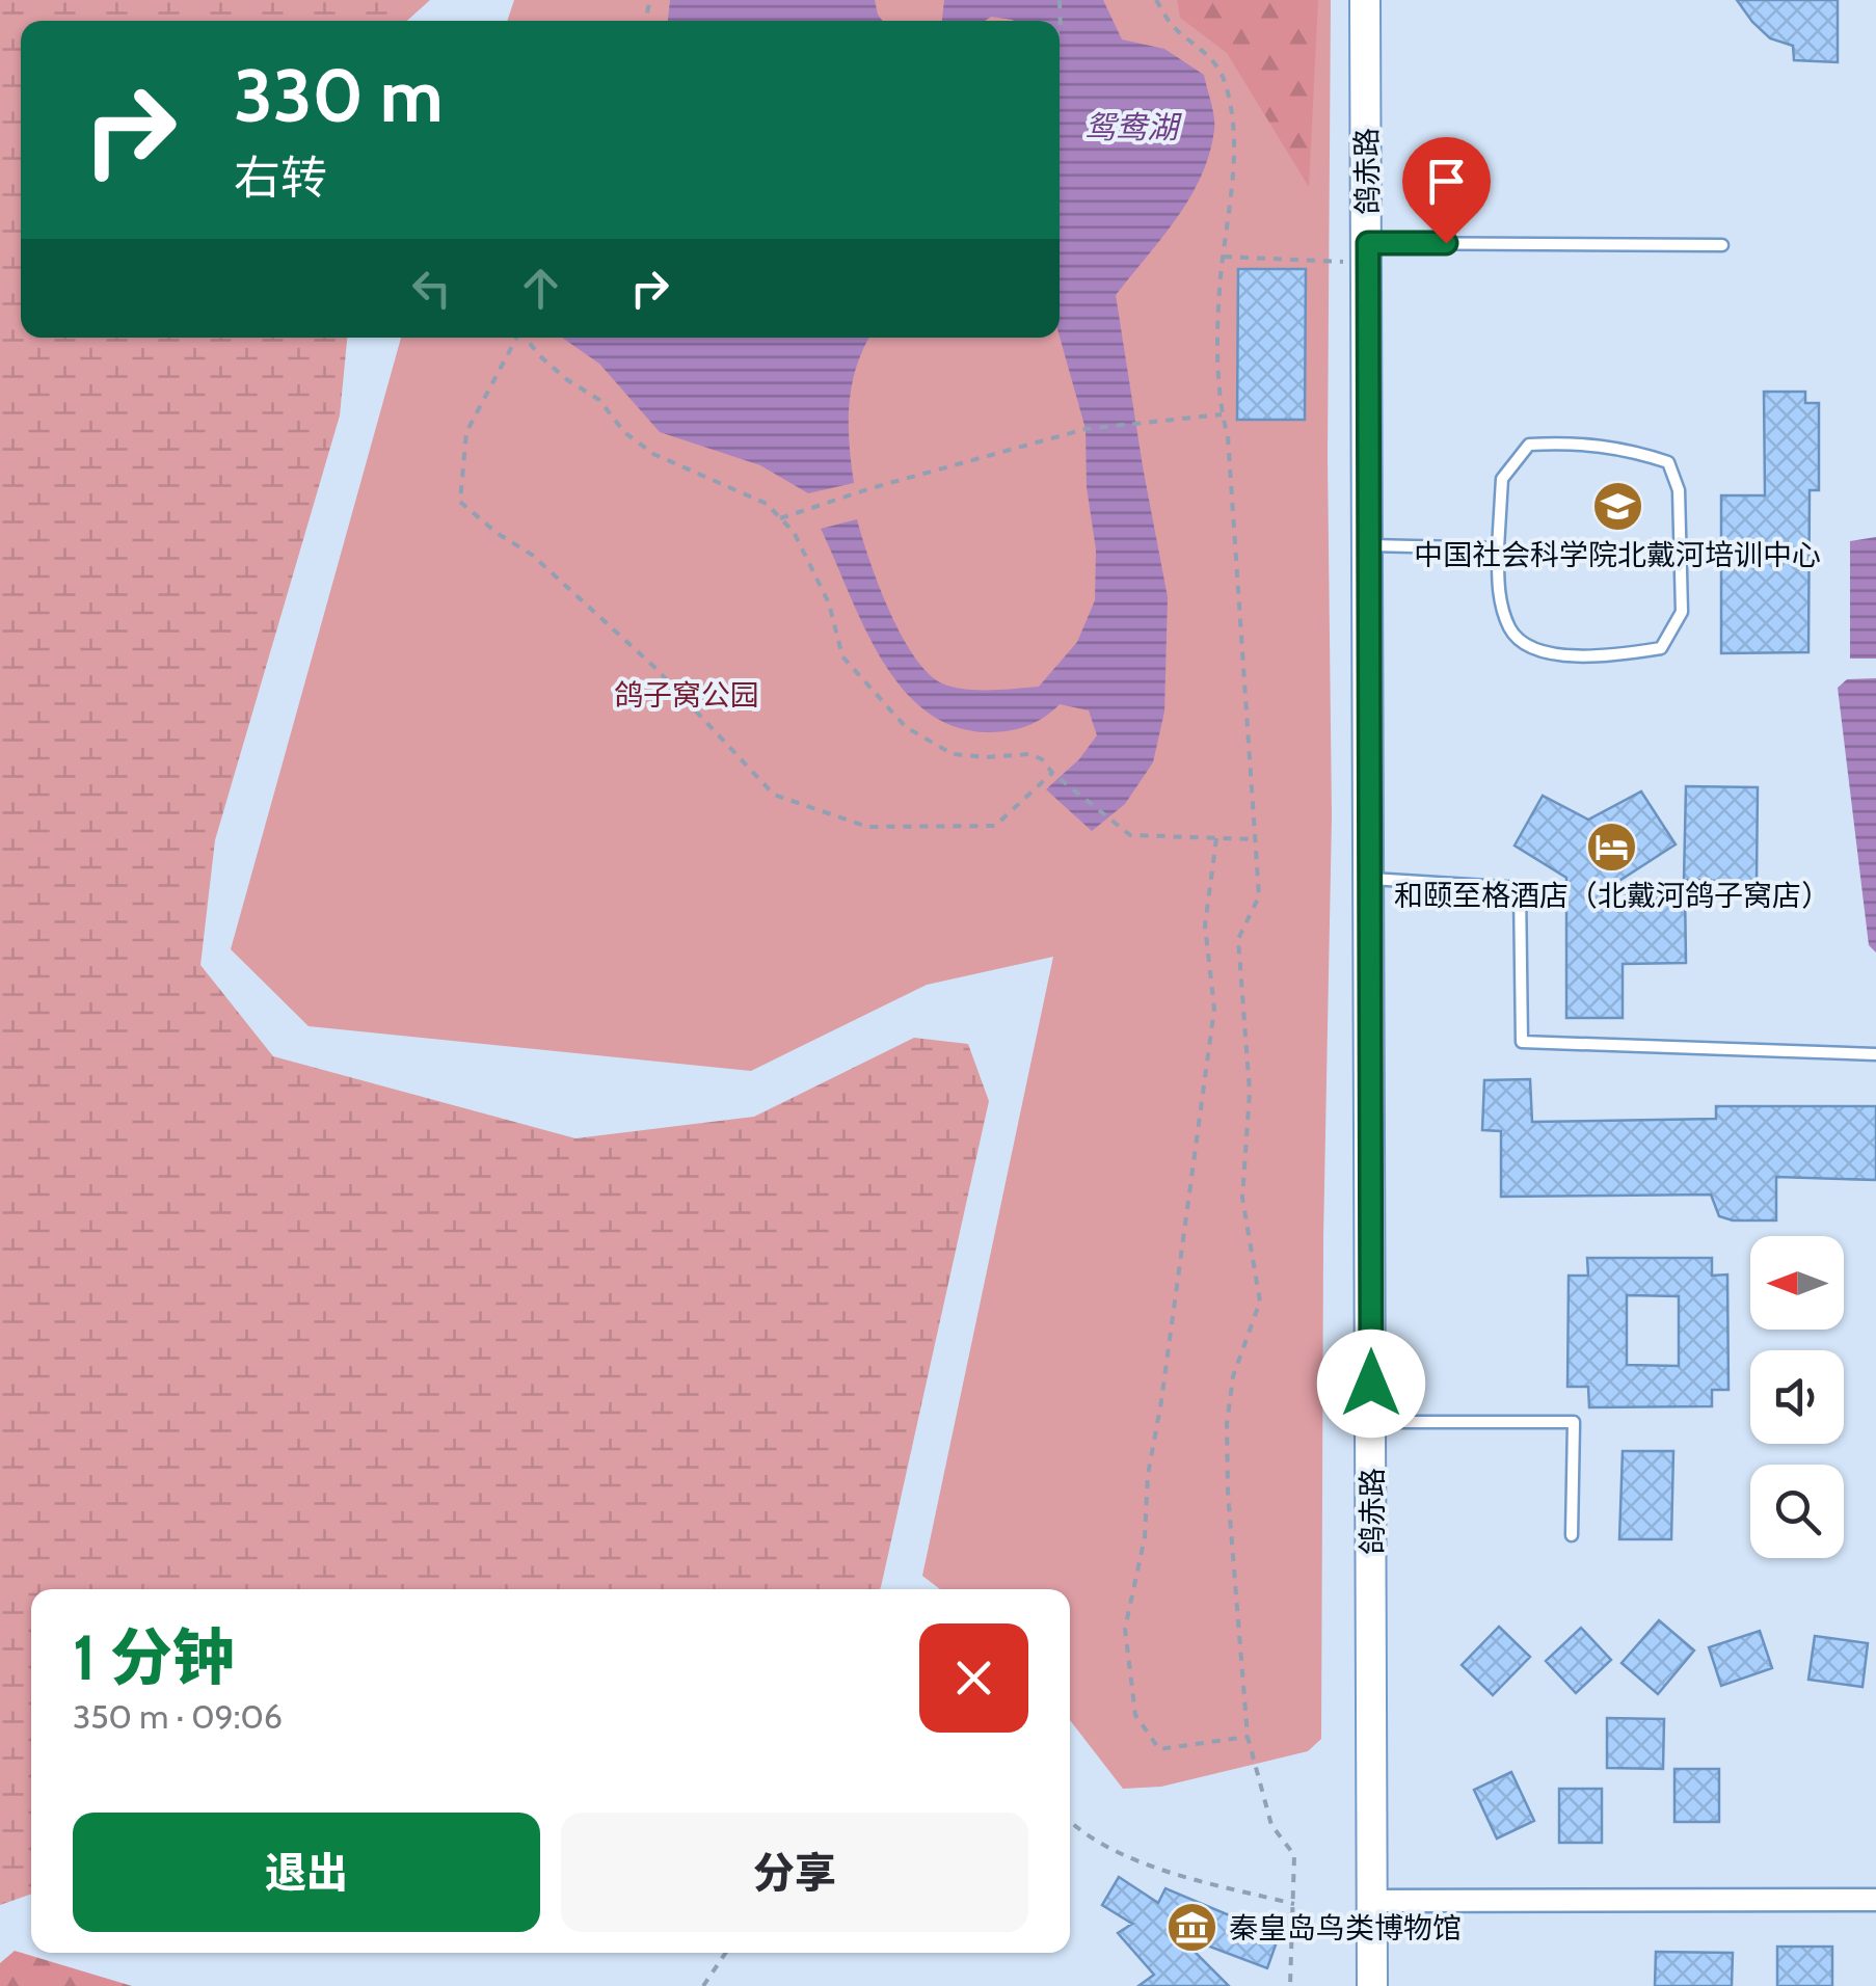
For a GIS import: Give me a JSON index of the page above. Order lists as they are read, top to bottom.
{
  "streets": {
    "main road": ["鸽赤路"]
  },
  "water": ["鸳鸯湖"],
  "parks": ["鸽子窝公园"],
  "places": {
    "school or university": ["中国社会科学院北戴河培训中心"],
    "hotel": ["和颐至格酒店（北戴河鸽子窝店）"],
    "museum": ["秦皇岛鸟类博物馆"]
  },
  "north": "left",
  "page": {
    "turn": ["330 m", "右转"],
    "heading": ["1 分钟", "350 m · 09:06"],
    "buttons": ["退出", "分享"]
  }
}
